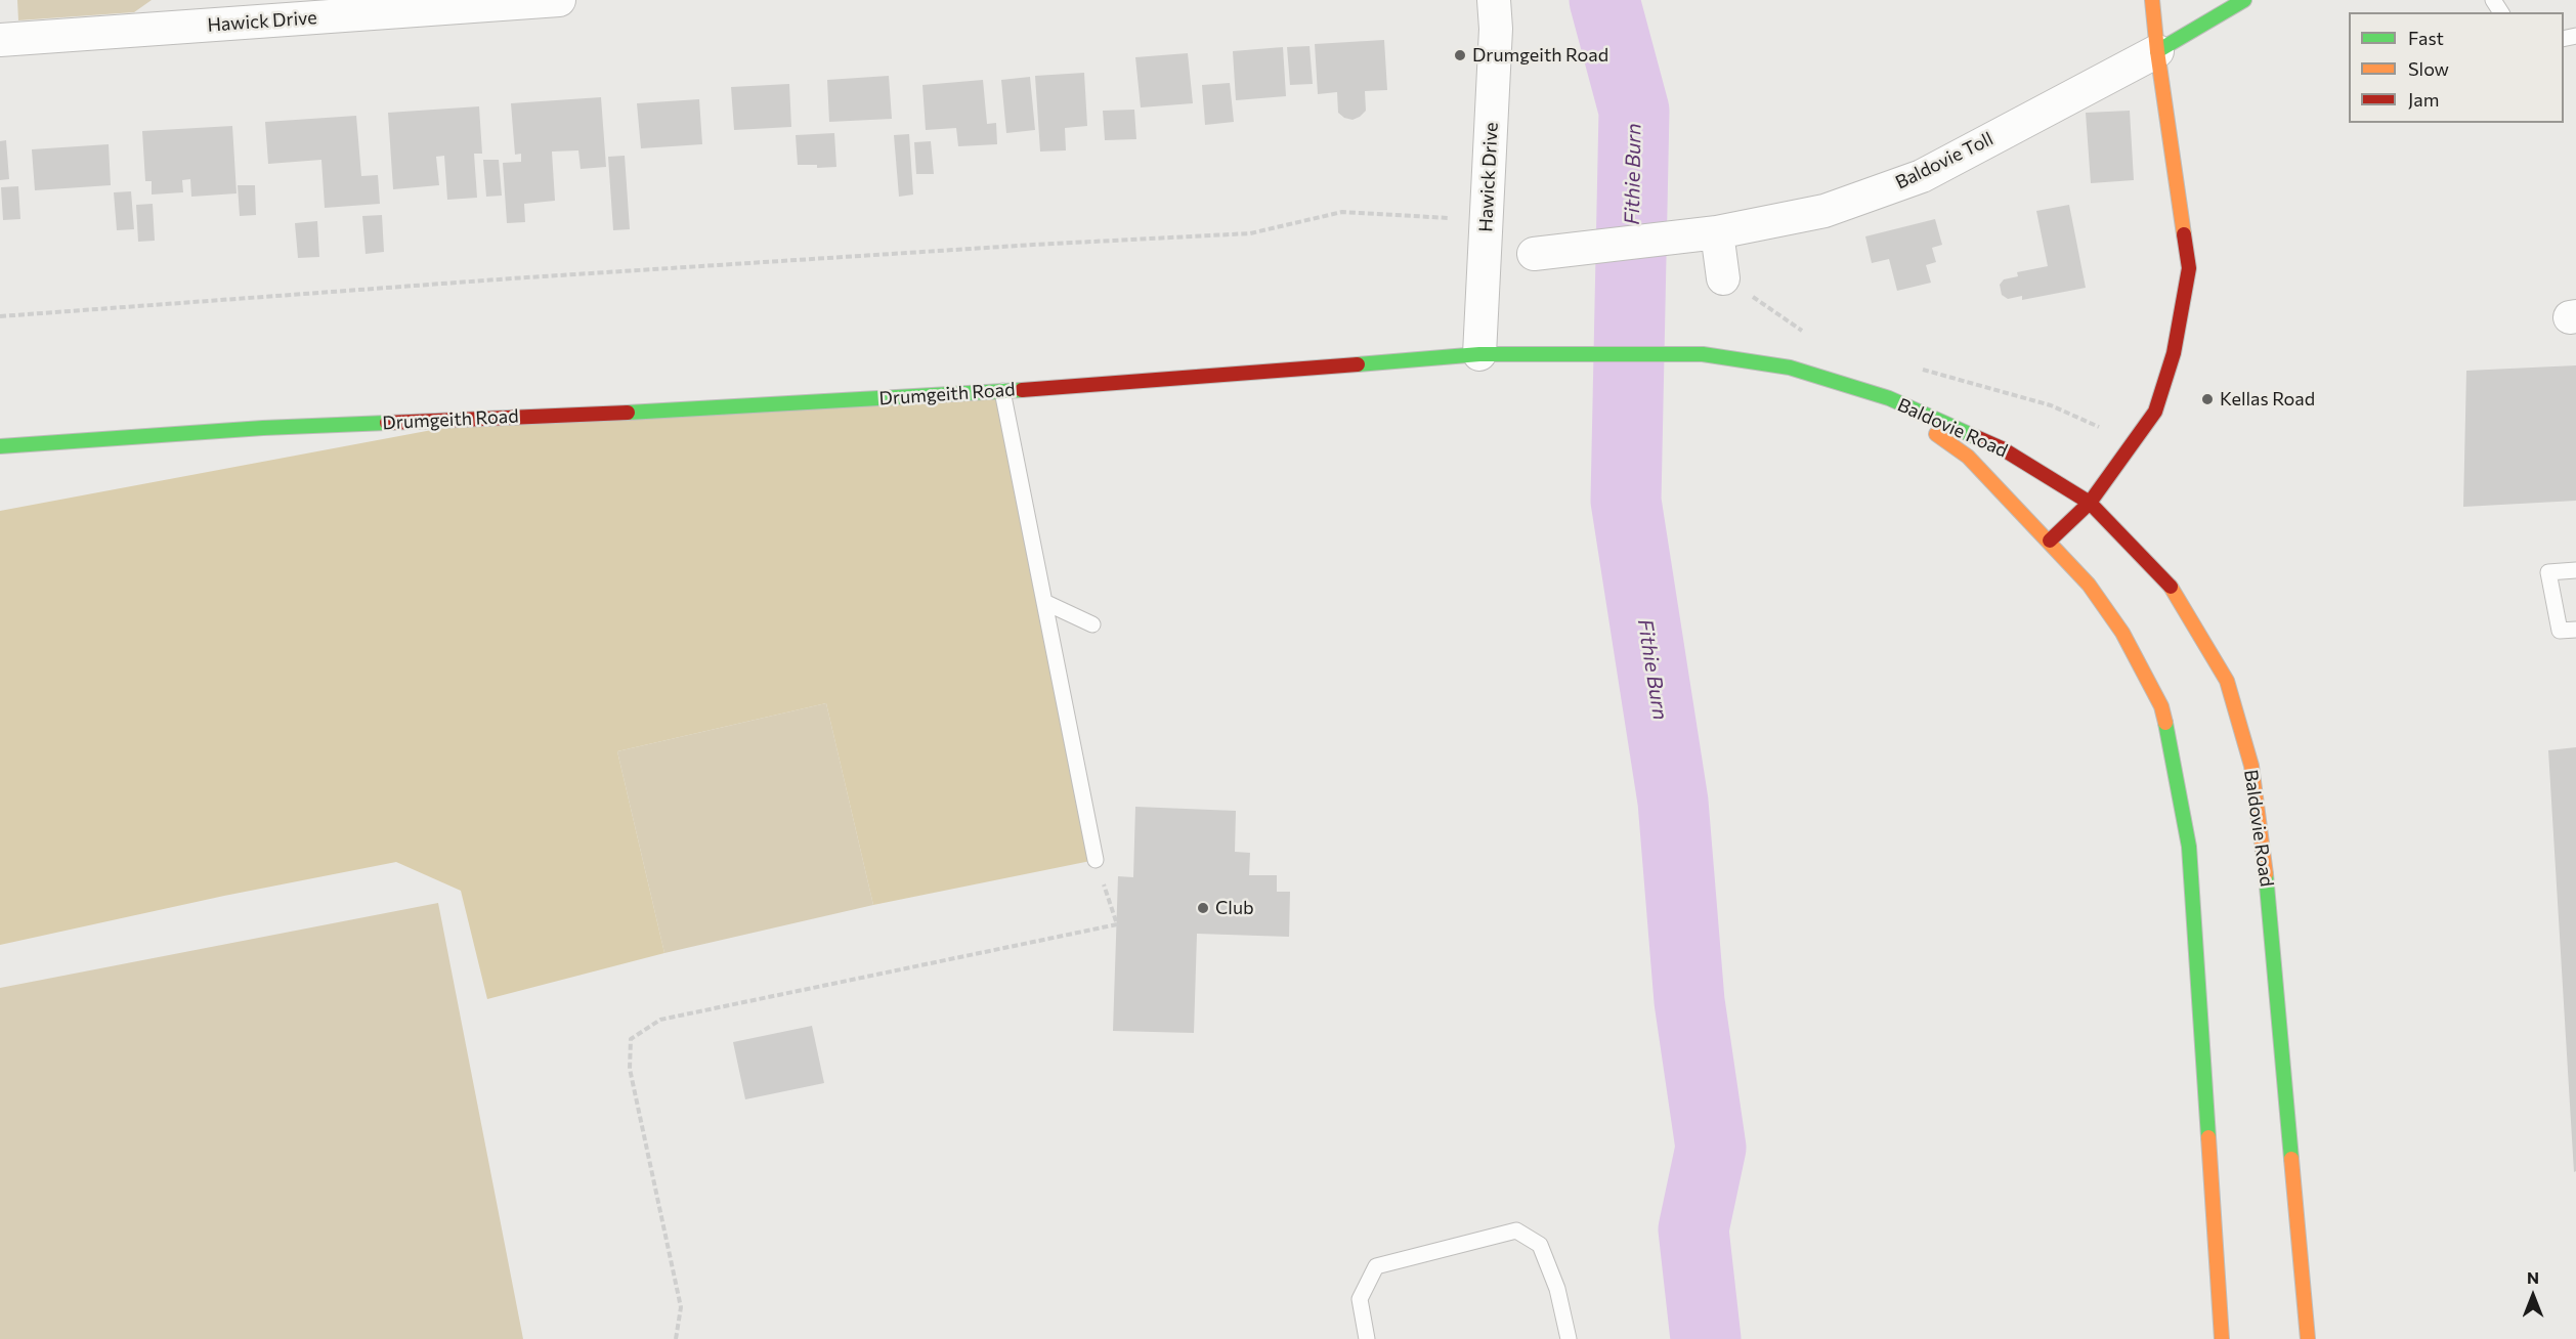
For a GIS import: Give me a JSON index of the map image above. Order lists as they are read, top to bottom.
{
  "streets": {
    "main road": ["Drumgeith Road", "Baldovie Road"],
    "street": ["Hawick Drive", "Baldovie Toll"]
  },
  "crossings": [
    ["Hawick Drive", "Drumgeith Road"],
    ["Drumgeith Road", "Baldovie Road"]
  ],
  "water": ["Fithie Burn"],
  "places": ["Drumgeith Road", "Kellas Road", "Club"],
  "legend": ["Fast", "Slow", "Jam"],
  "north": "top"
}
